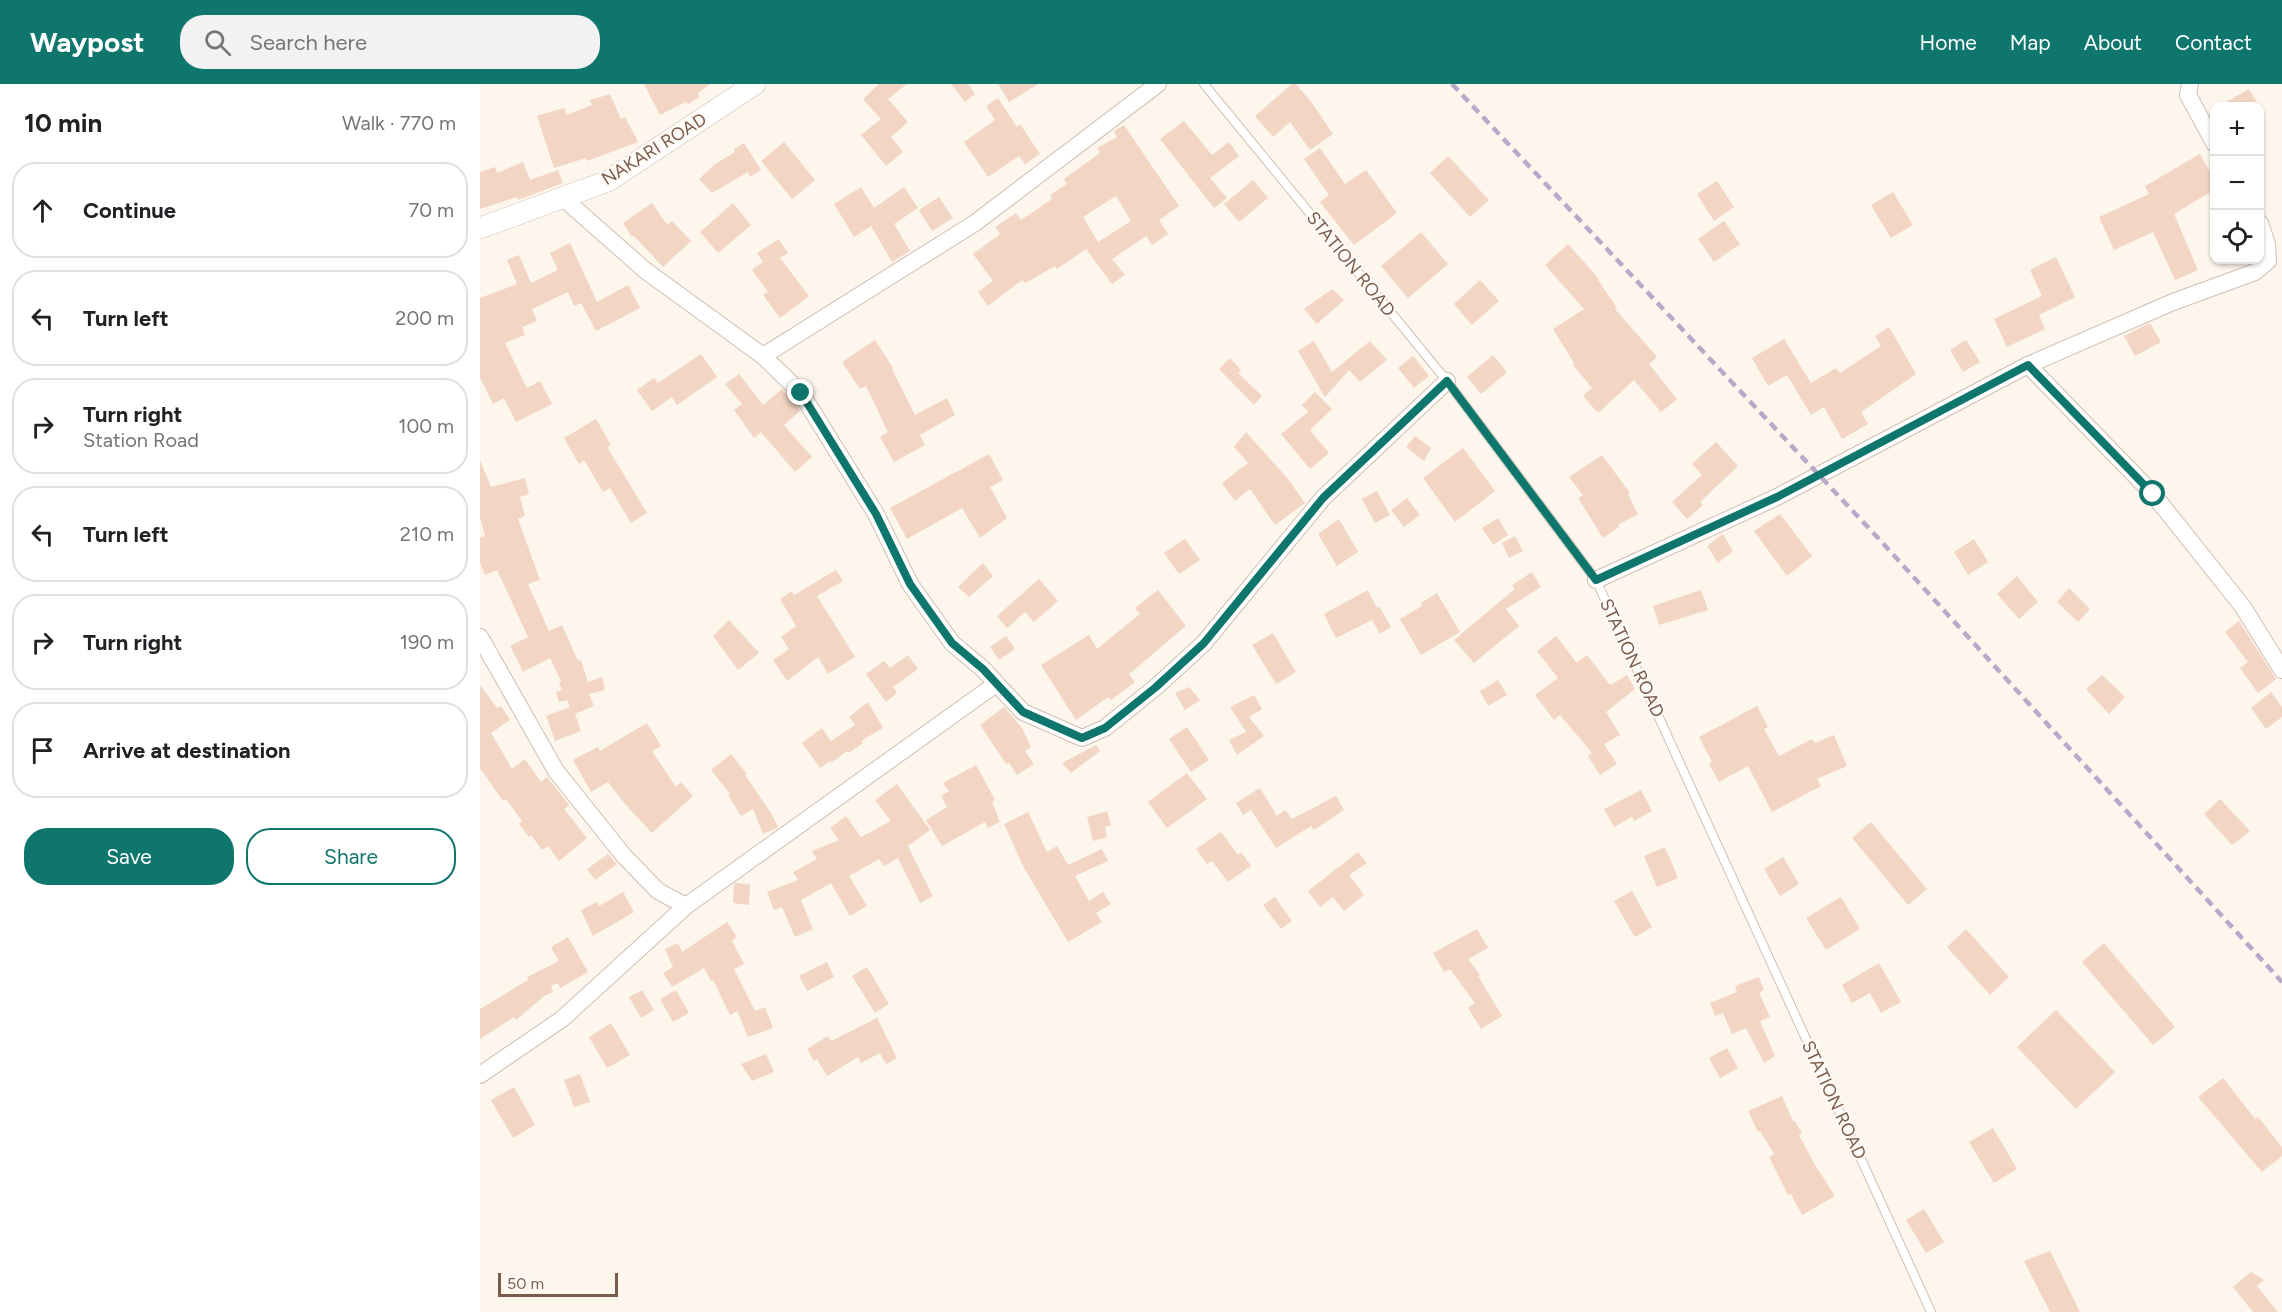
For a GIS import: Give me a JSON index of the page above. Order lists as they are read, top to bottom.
{
  "streets": {
    "street": ["NAKARI ROAD"],
    "lane": ["STATION ROAD"]
  },
  "scale_bar": "50 m",
  "page": {
    "header": "Waypost",
    "search": "Search here",
    "nav": [
      "Home",
      "Map",
      "About",
      "Contact"
    ],
    "heading": ["10 min", "Walk · 770 m"],
    "map_buttons": ["+", "−"],
    "list": [
      ["Continue", "70 m"],
      ["Turn left", "200 m"],
      ["Turn right", "Station Road", "100 m"],
      ["Turn left", "210 m"],
      ["Turn right", "190 m"],
      "Arrive at destination"
    ],
    "buttons": ["Save", "Share"],
    "scale": "50 m"
  }
}
